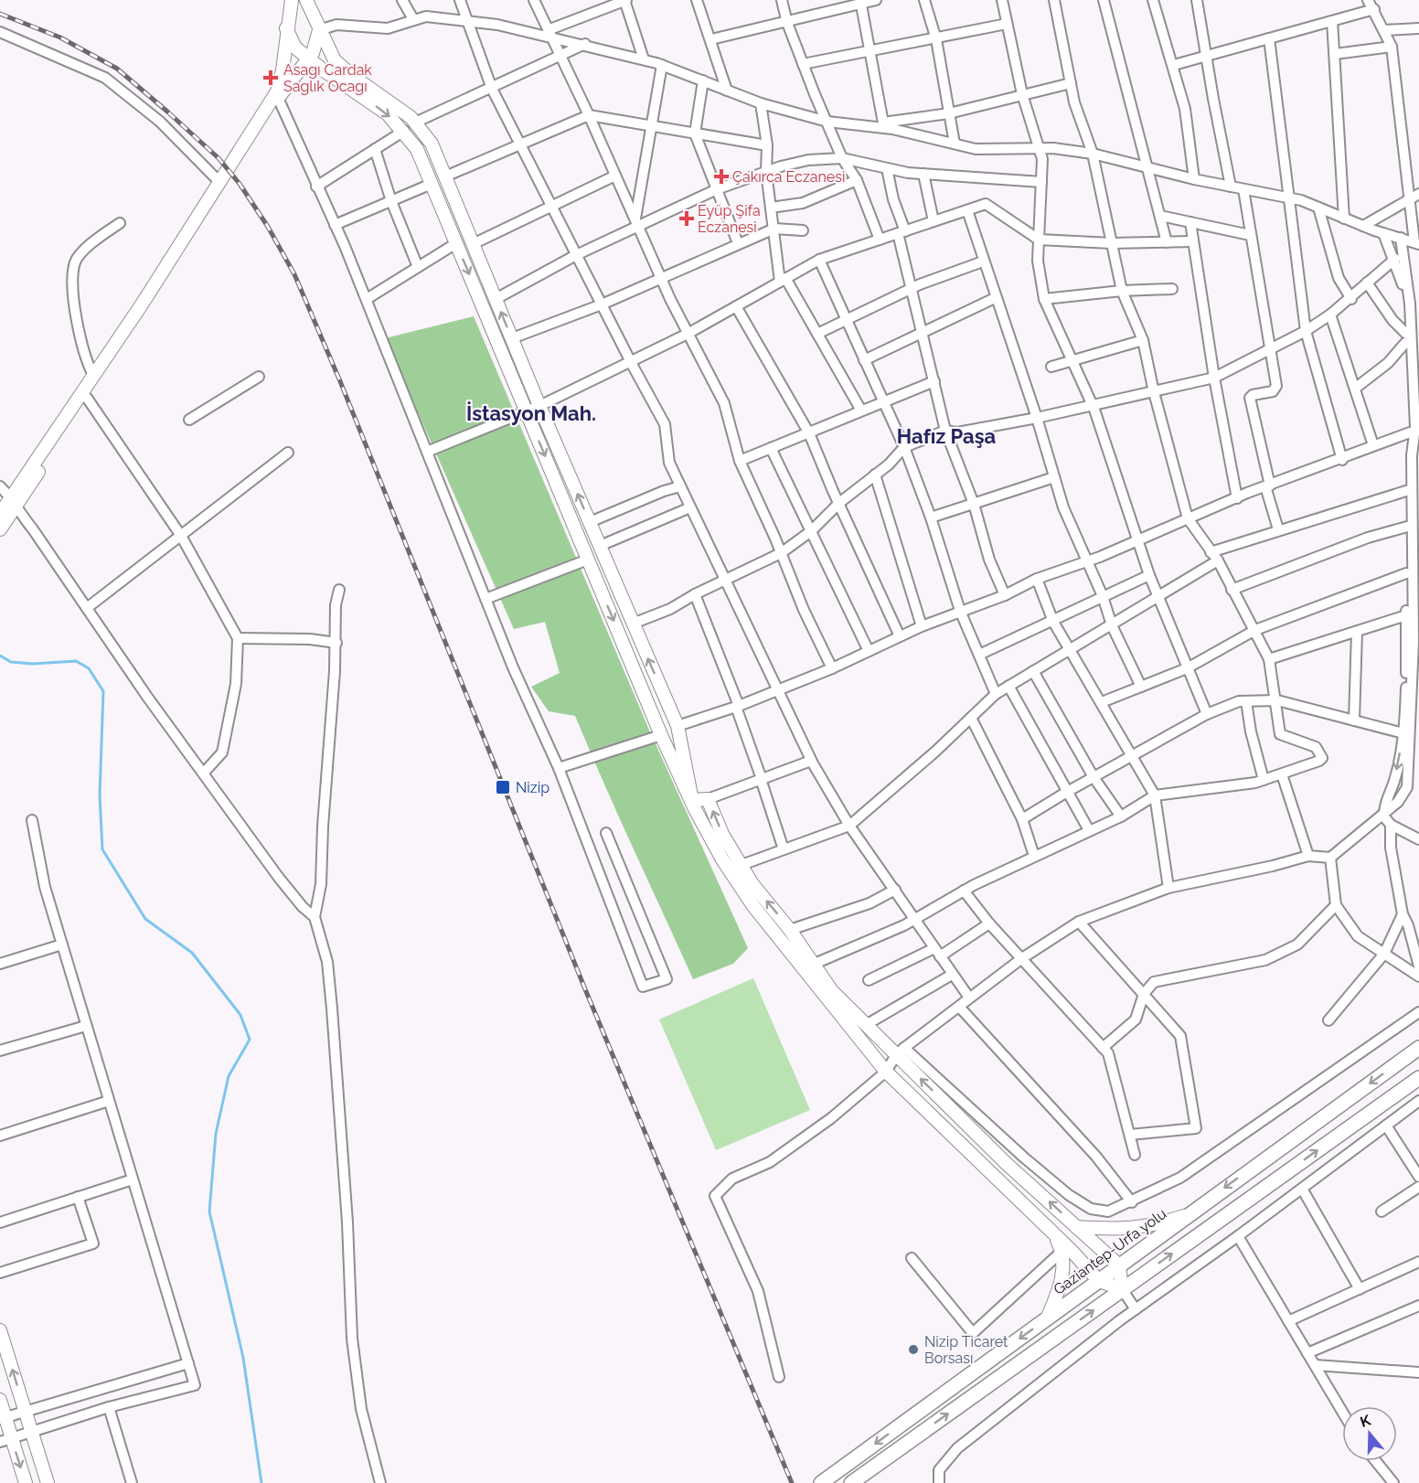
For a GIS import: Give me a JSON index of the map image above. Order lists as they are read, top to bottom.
{
  "streets": {
    "highway": ["Gaziantep-Urfa yolu"]
  },
  "districts": ["İstasyon Mah.", "Hafız Paşa"],
  "places": {
    "health": ["Asagı Cardak Saglık Ocagı", "Çakırca Eczanesi", "Eyüp Şifa Eczanesi"],
    "transit": ["Nizip"],
    "other": ["Nizip Ticaret Borsası"]
  },
  "north": "top"
}
